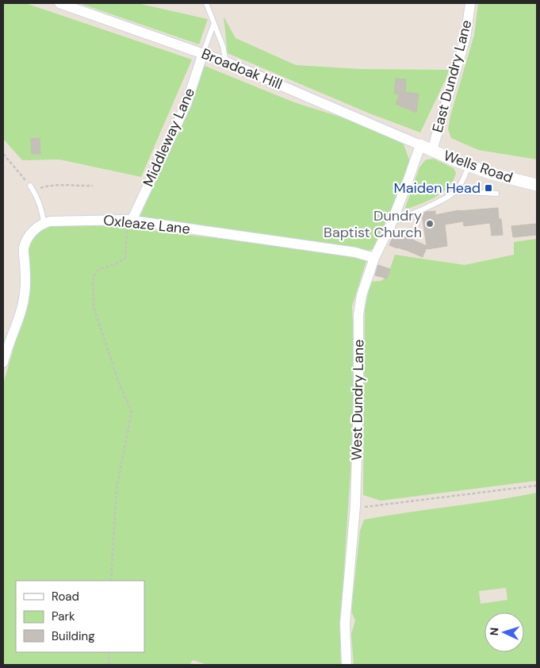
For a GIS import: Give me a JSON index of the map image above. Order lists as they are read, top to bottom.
{
  "streets": {
    "street": [
      "Broadoak Hill",
      "East Dundry Lane",
      "Middleway Lane",
      "Wells Road",
      "Oxleaze Lane",
      "West Dundry Lane"
    ]
  },
  "crossings": [
    ["Broadoak Hill", "Middleway Lane"],
    ["Broadoak Hill", "Wells Road"],
    ["Broadoak Hill", "West Dundry Lane"],
    ["East Dundry Lane", "Wells Road"],
    ["Middleway Lane", "Oxleaze Lane"],
    ["Wells Road", "West Dundry Lane"],
    ["Oxleaze Lane", "West Dundry Lane"]
  ],
  "places": {
    "transit": ["Maiden Head"],
    "other": ["Dundry Baptist Church"]
  },
  "legend": ["Road", "Park", "Building"],
  "north": "left"
}
